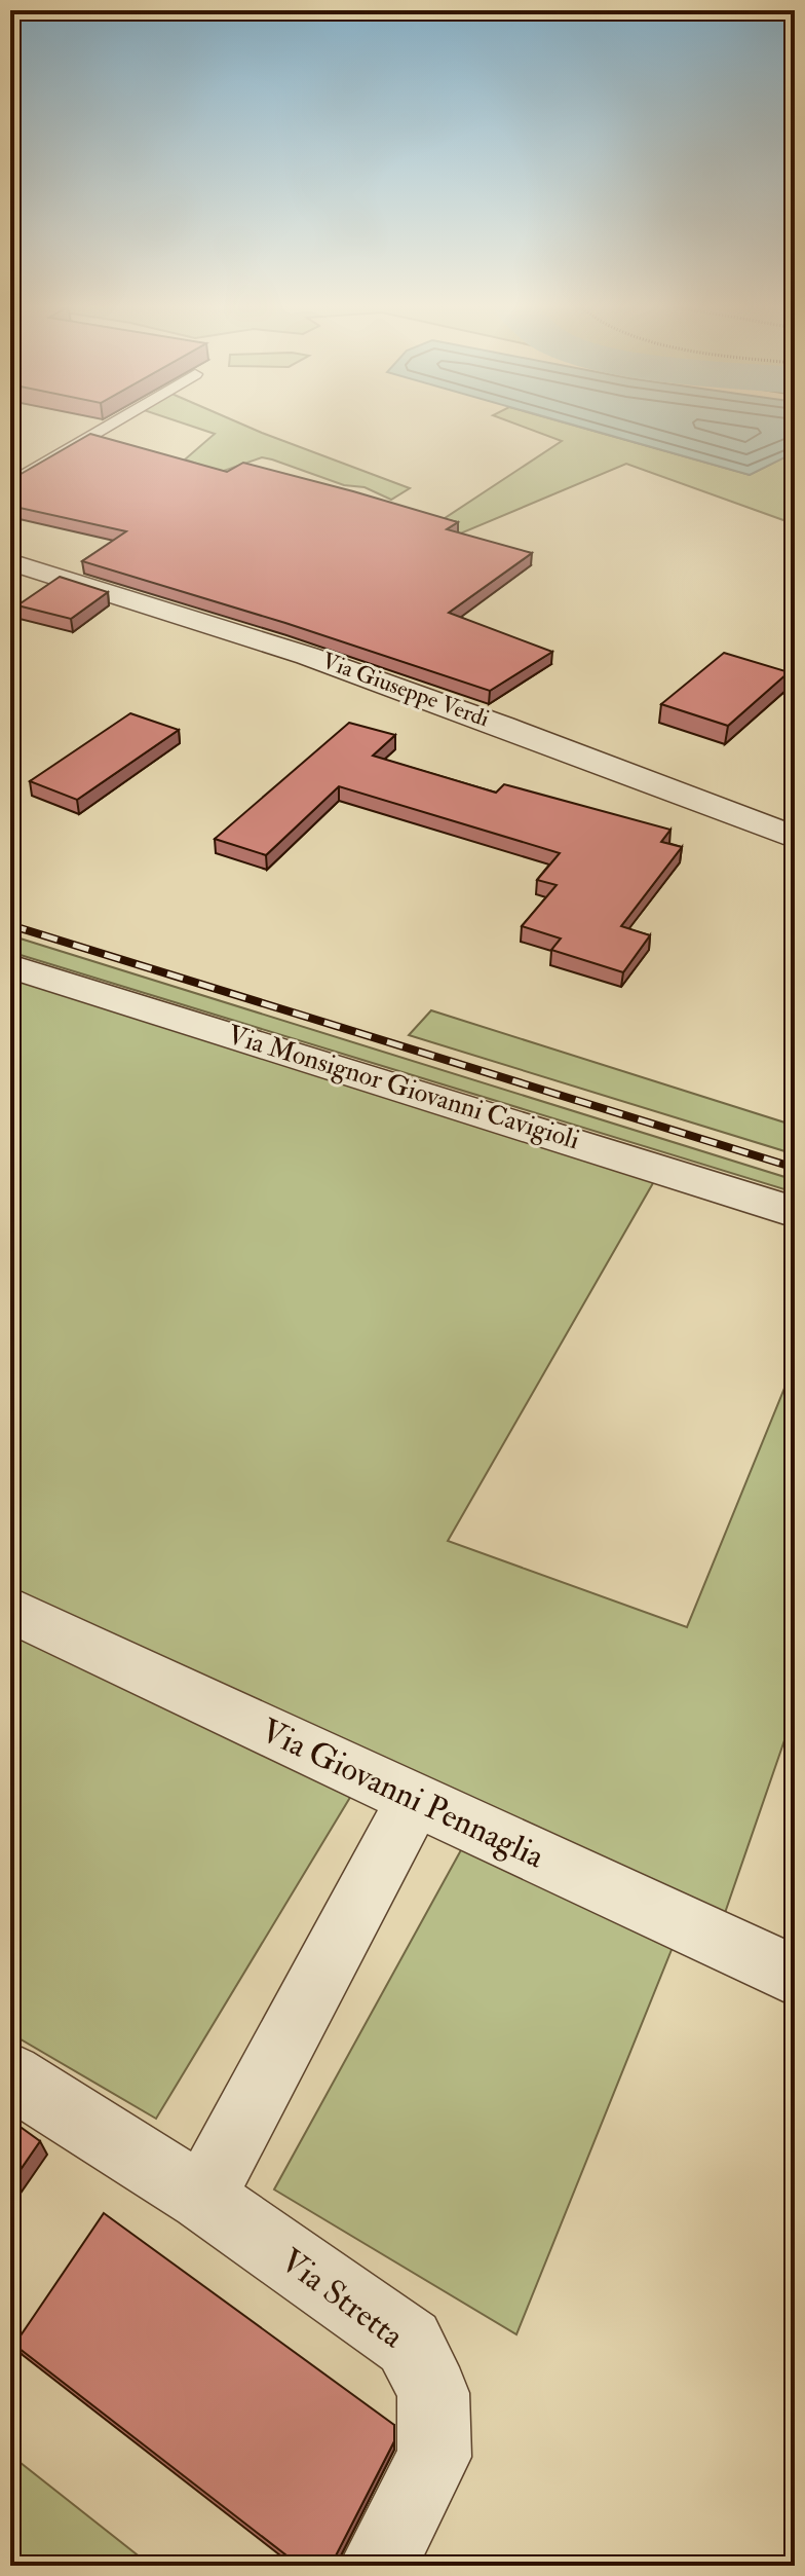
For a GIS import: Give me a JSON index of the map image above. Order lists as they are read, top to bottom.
{
  "streets": {
    "street": [
      "Via Giuseppe Verdi",
      "Via Monsignor Giovanni Cavigioli",
      "Via Giovanni Pennaglia",
      "Via Stretta"
    ]
  }
}
